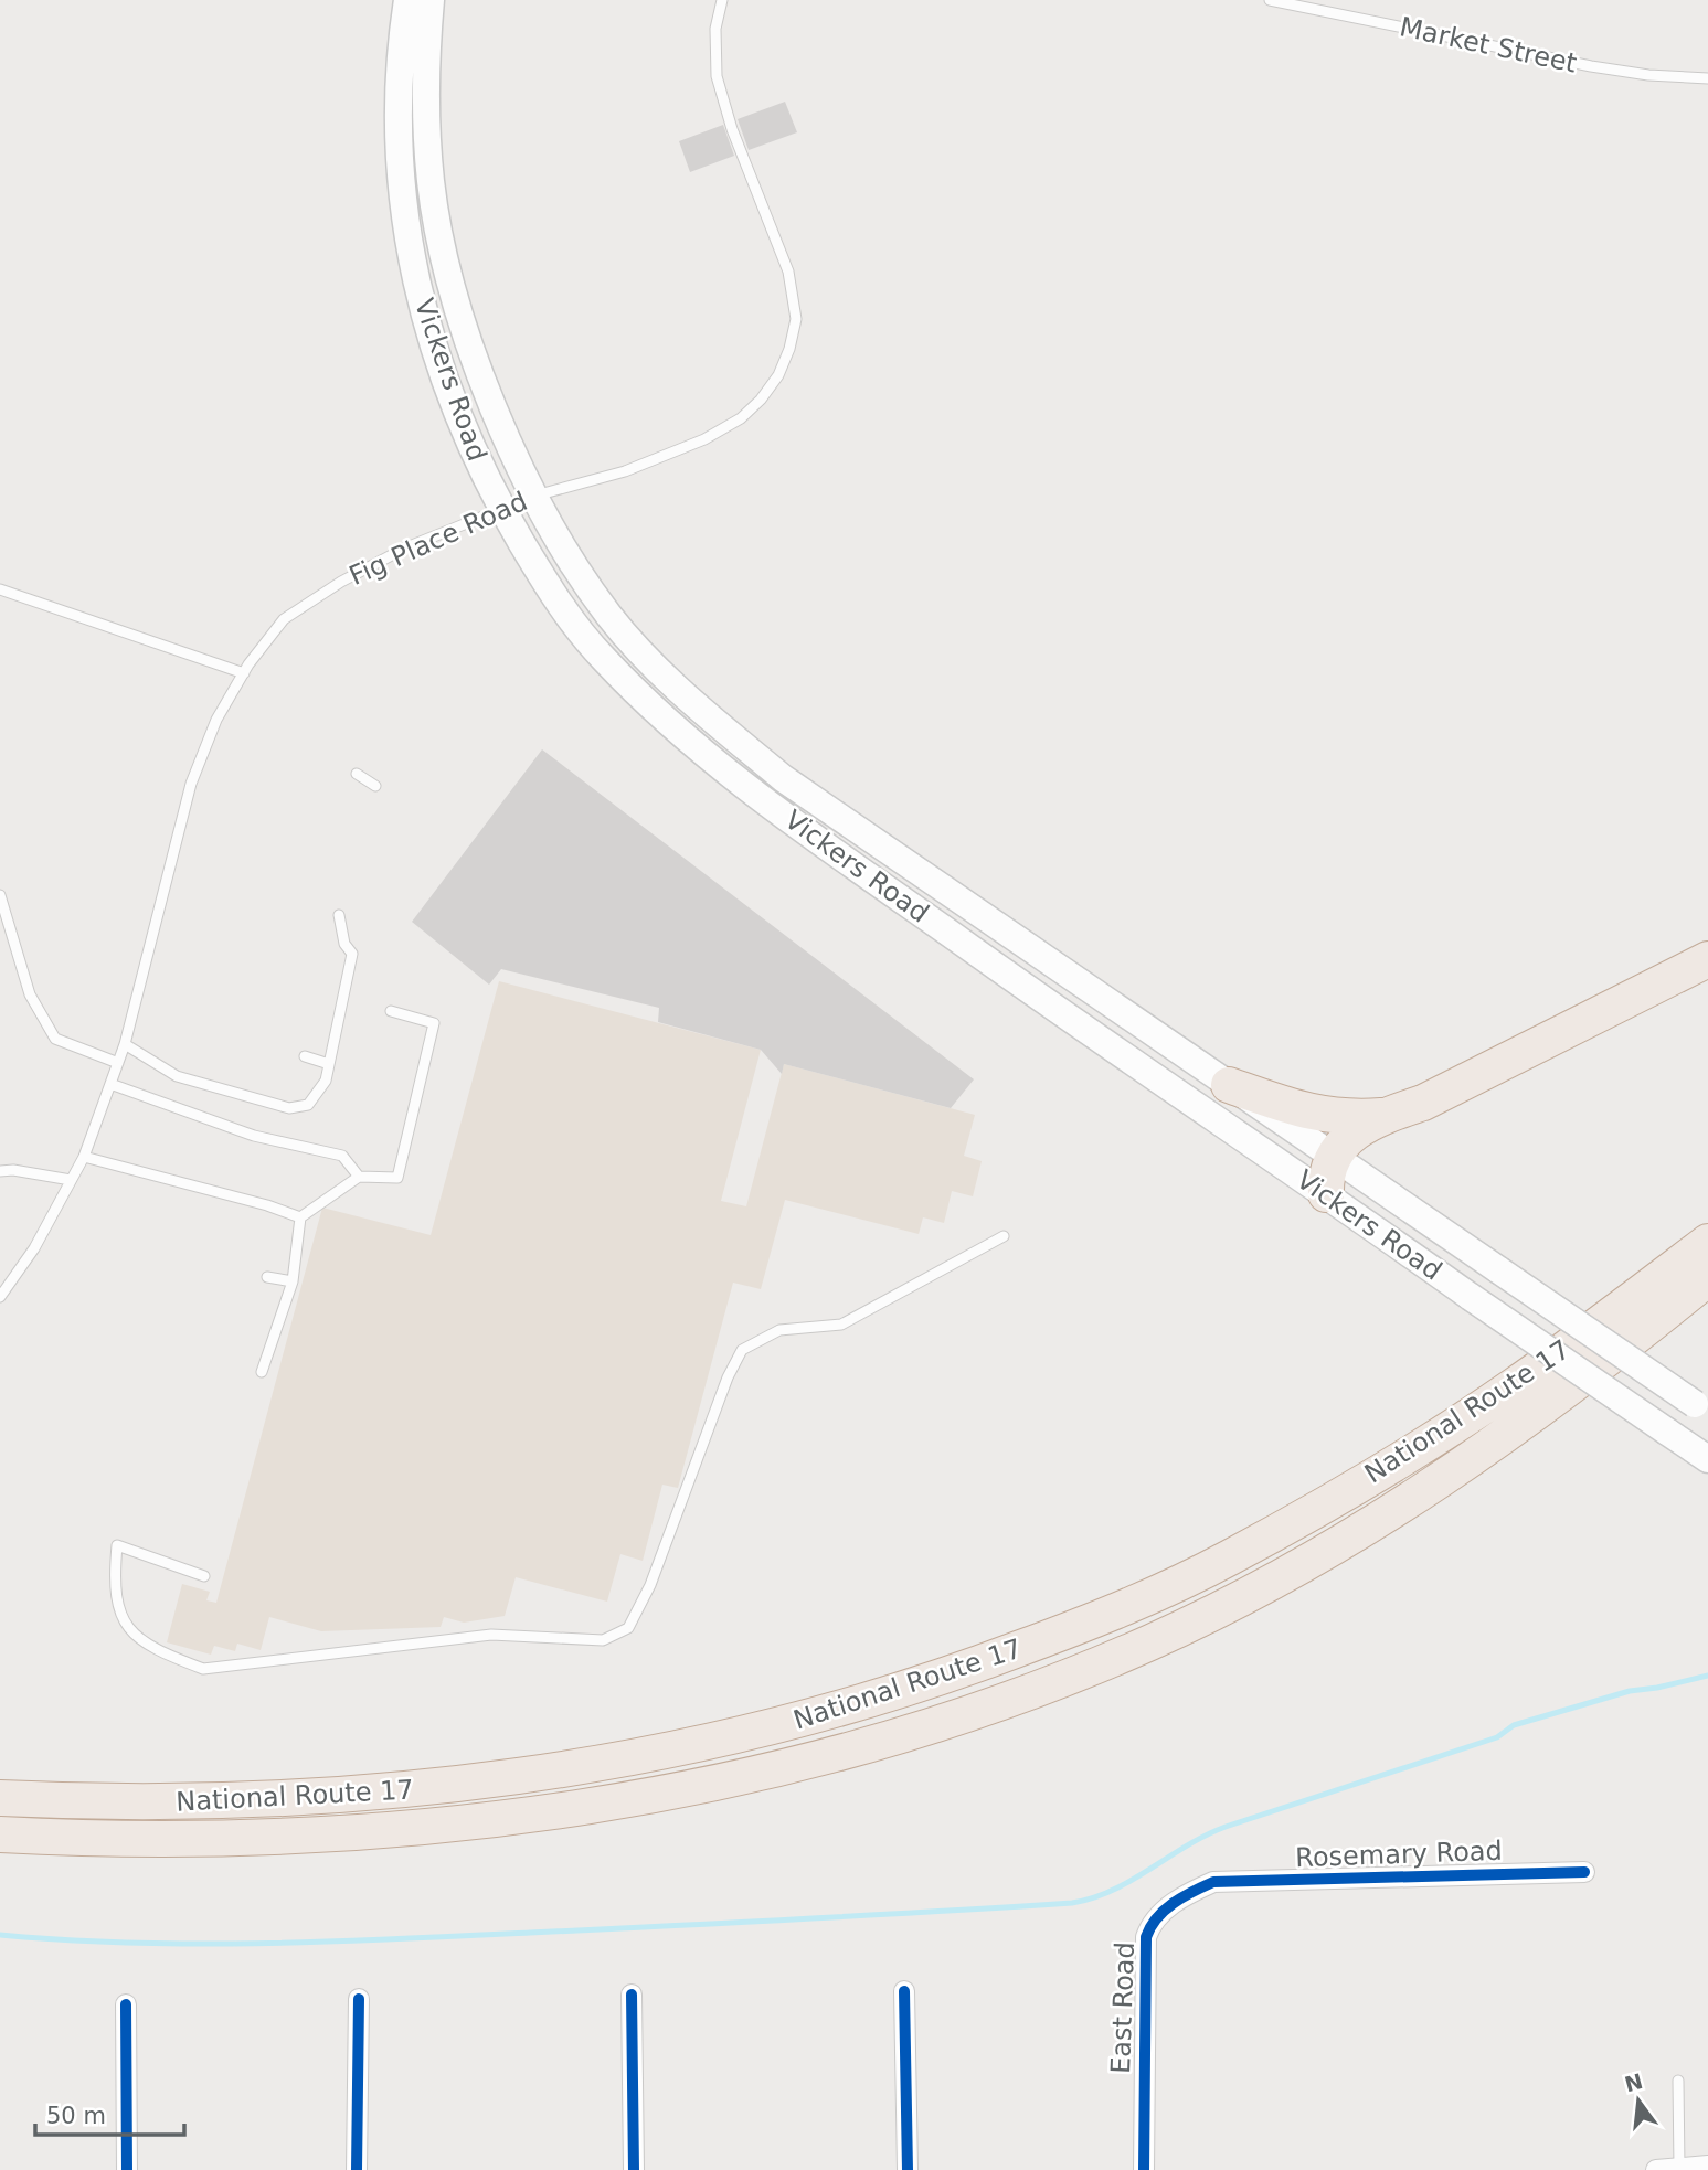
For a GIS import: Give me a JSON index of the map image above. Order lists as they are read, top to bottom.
{
  "streets": {
    "highway": ["National Route 17"],
    "main road": ["Vickers Road"],
    "street": ["Rosemary Road", "East Road"],
    "lane": ["Market Street", "Fig Place Road"]
  },
  "crossings": [
    ["Vickers Road", "Fig Place Road"],
    ["Rosemary Road", "East Road"]
  ],
  "scale_bar": "50 m",
  "north": "top"
}
